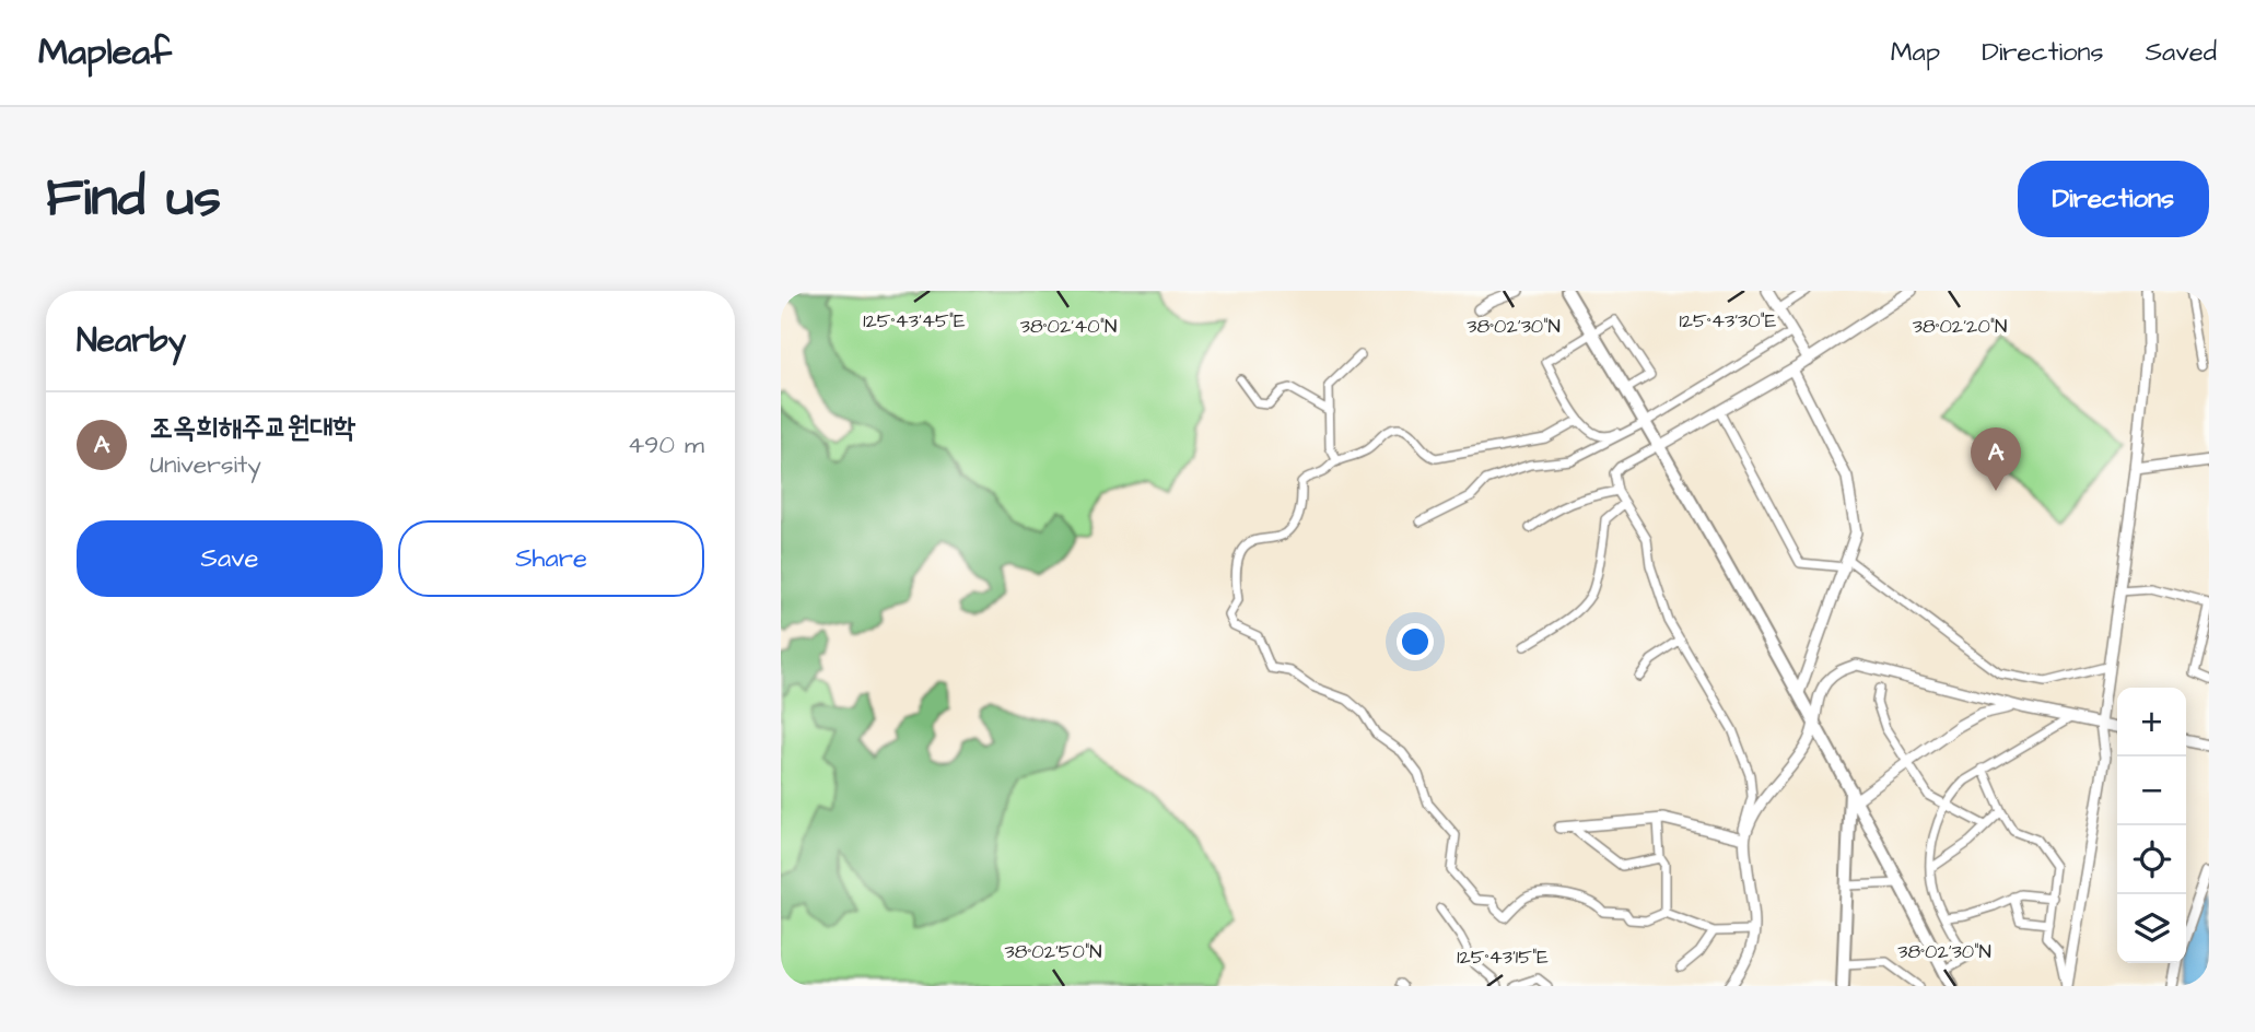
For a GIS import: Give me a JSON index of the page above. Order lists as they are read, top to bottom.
{
  "page": {
    "header": "Mapleaf",
    "nav": ["Map", "Directions", "Saved"],
    "buttons": [
      "Directions",
      ["Save", "Share"]
    ],
    "title": "Find us",
    "heading": "Nearby",
    "list": [
      {
        "mark": "A",
        "name": "조옥희해주교원대학",
        "note": "University",
        "value": "490 m"
      }
    ],
    "pins": "A",
    "map_buttons": ["+", "−"]
  },
  "coordinates": [
    "125°43'45\"E",
    "125°43'30\"E",
    "38°02'40\"N",
    "38°02'30\"N",
    "38°02'20\"N",
    "38°02'50\"N",
    "125°43'15\"E"
  ]
}
